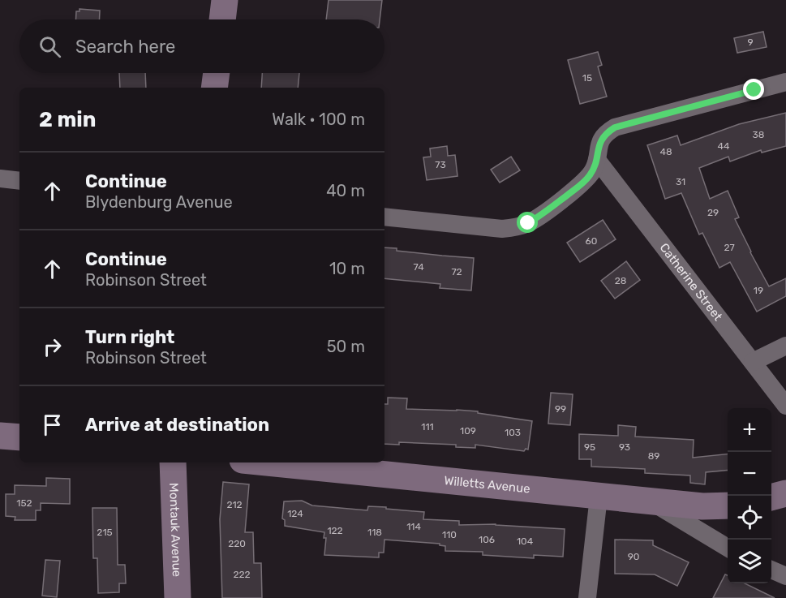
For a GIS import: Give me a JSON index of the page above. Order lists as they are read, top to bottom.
{
  "streets": {
    "main road": ["Willetts Avenue", "Montauk Avenue"],
    "street": ["Catherine Street"]
  },
  "house_numbers": [
    "9",
    "15",
    "38",
    "44",
    "48",
    "73",
    "31",
    "29",
    "60",
    "27",
    "74",
    "72",
    "28",
    "19",
    "99",
    "111",
    "109",
    "103",
    "95",
    "93",
    "89",
    "152",
    "212",
    "124",
    "114",
    "122",
    "215",
    "118",
    "110",
    "106",
    "104",
    "220",
    "90",
    "222"
  ],
  "page": {
    "search": "Search here",
    "heading": ["2 min", "Walk · 100 m"],
    "list": [
      ["Continue", "Blydenburg Avenue", "40 m"],
      ["Continue", "Robinson Street", "10 m"],
      ["Turn right", "Robinson Street", "50 m"],
      "Arrive at destination"
    ],
    "map_buttons": ["+", "−"]
  }
}
